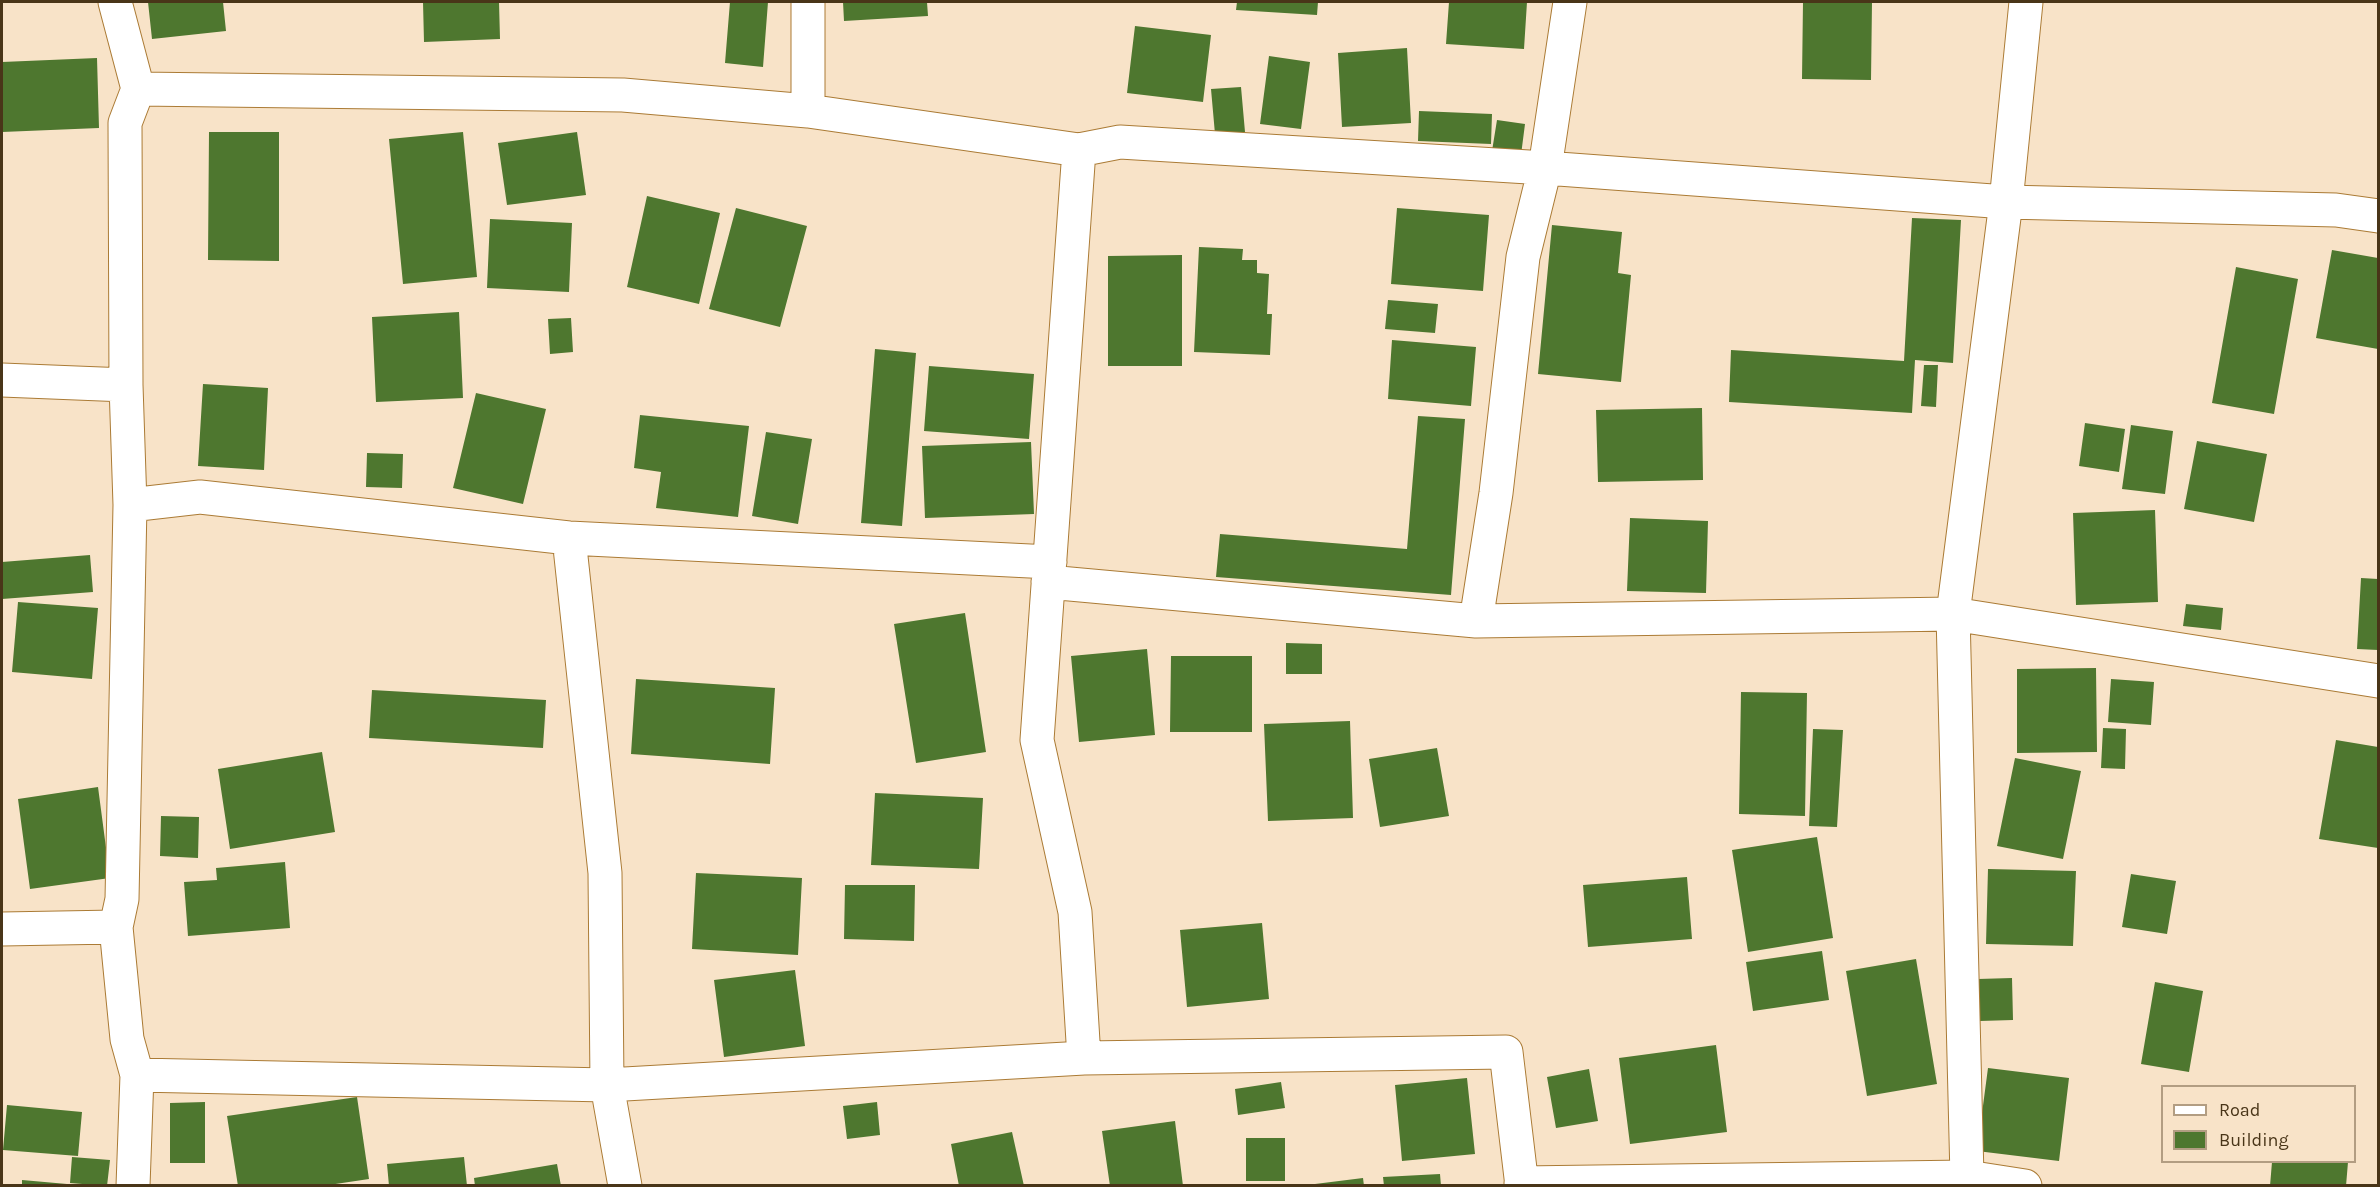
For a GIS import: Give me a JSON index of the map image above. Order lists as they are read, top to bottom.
{
  "legend": ["Road", "Building"]
}
